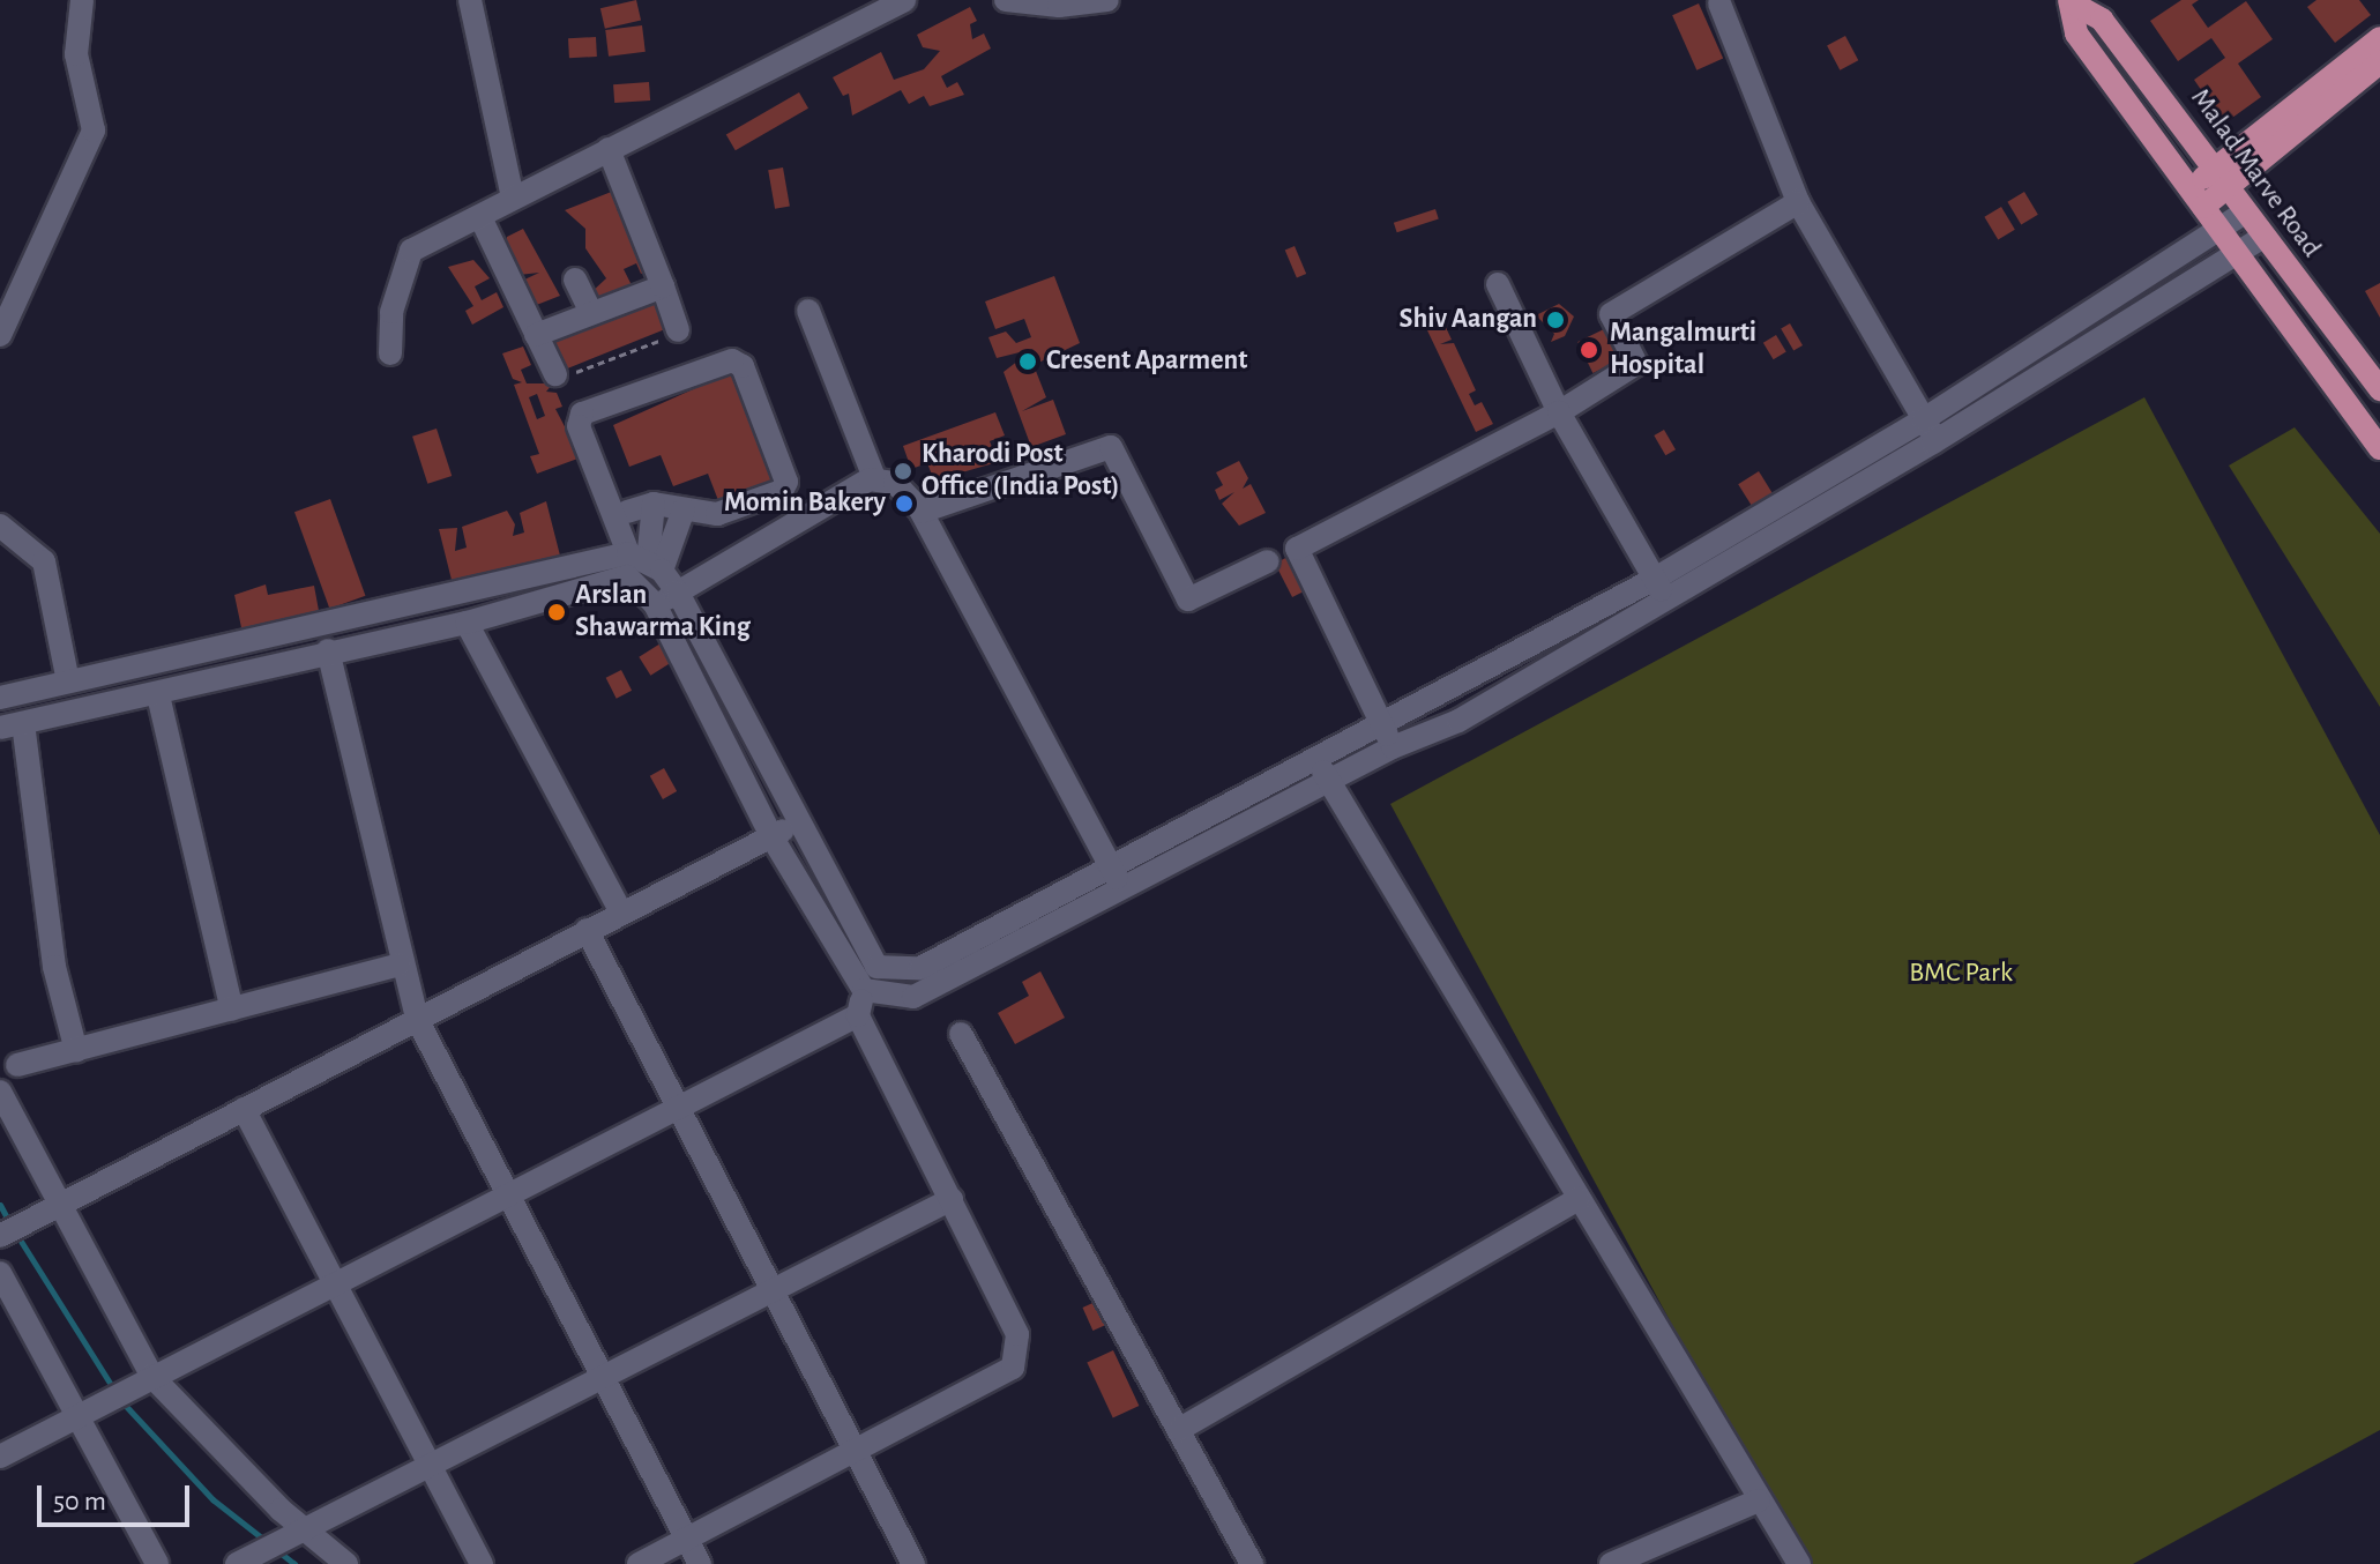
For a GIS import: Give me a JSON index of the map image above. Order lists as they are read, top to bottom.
{
  "streets": {
    "main road": ["Malad Marve Road"]
  },
  "parks": ["BMC Park"],
  "places": [
    "Shiv Aangan",
    "Mangalmurti Hospital",
    "Cresent Aparment",
    "Kharodi Post Office (India Post)",
    "Momin Bakery",
    "Arslan Shawarma King"
  ],
  "scale_bar": "50 m"
}
